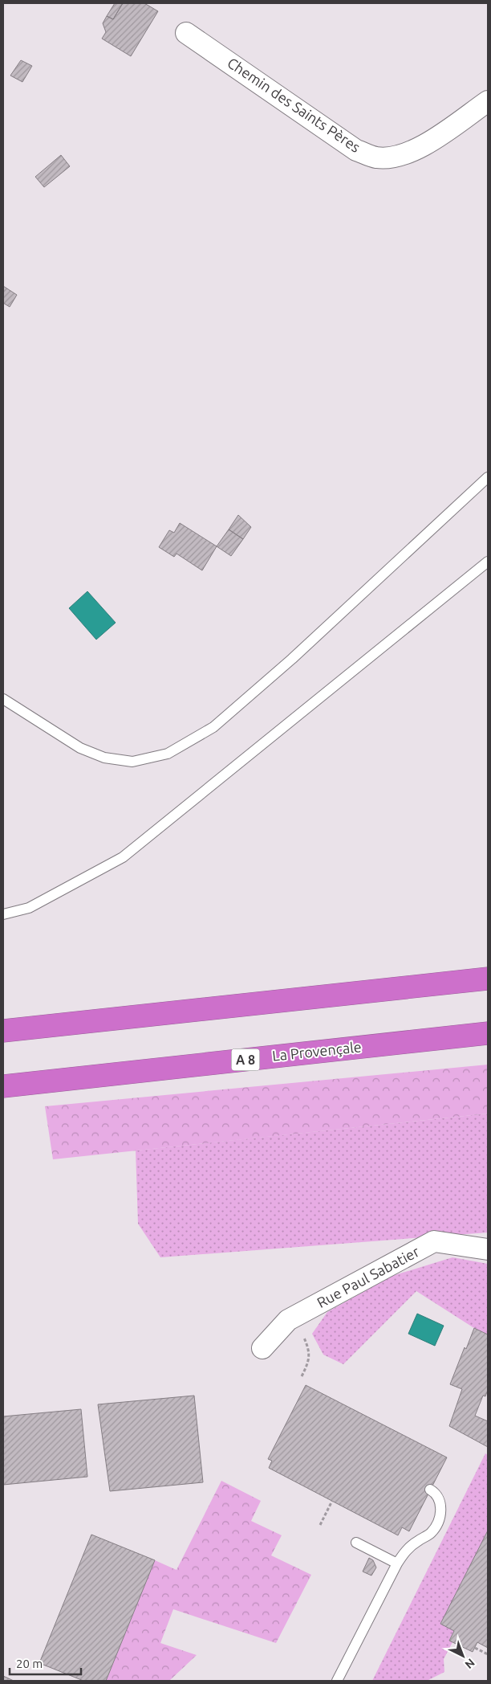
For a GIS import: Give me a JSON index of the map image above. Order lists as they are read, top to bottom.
{
  "streets": {
    "highway": ["La Provençale", "A 8"],
    "street": ["Chemin des Saints Pères", "Rue Paul Sabatier"]
  },
  "scale_bar": "20 m",
  "north": "bottom right"
}
